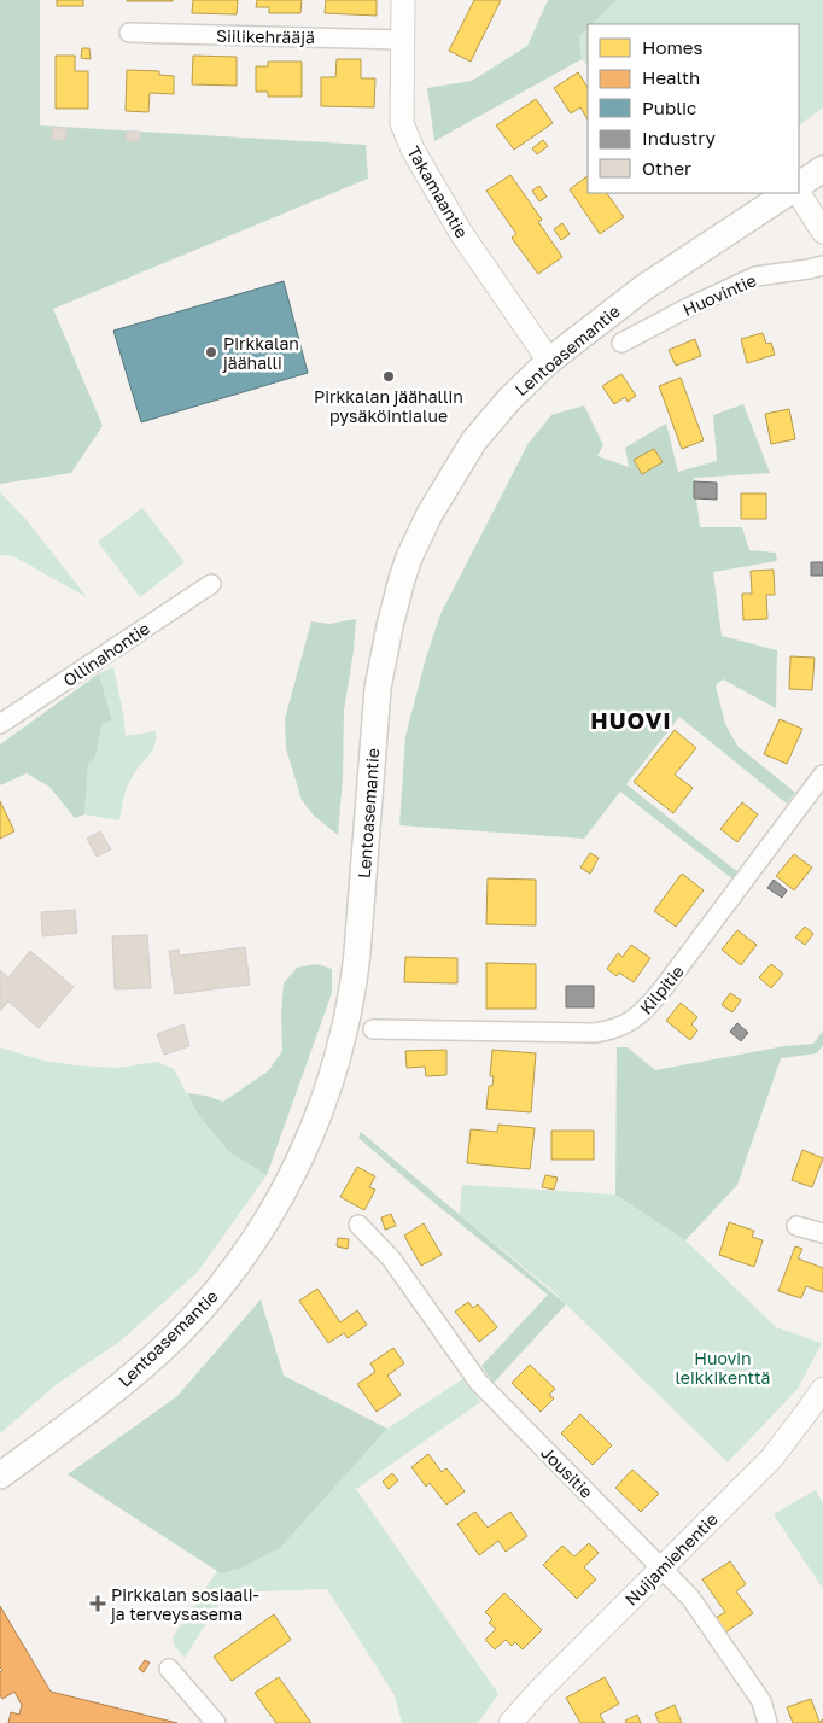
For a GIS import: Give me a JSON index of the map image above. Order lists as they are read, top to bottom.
{
  "streets": {
    "main road": ["Lentoasemantie"],
    "street": [
      "Siilikehrääjä",
      "Takamaantie",
      "Huovintie",
      "Ollinahontie",
      "Kilpitie",
      "Jousitie",
      "Nuijamiehentie"
    ]
  },
  "crossings": [
    ["Siilikehrääjä", "Takamaantie"],
    ["Takamaantie", "Lentoasemantie"],
    ["Jousitie", "Nuijamiehentie"]
  ],
  "districts": ["HUOVI"],
  "parks": ["Huovin leikkikenttä"],
  "places": {
    "other": ["Pirkkalan jäähalli", "Pirkkalan jäähallin pysäköintialue"],
    "health": ["Pirkkalan sosiaali- ja terveysasema"]
  },
  "legend": [
    "Homes",
    "Health",
    "Public",
    "Industry",
    "Other"
  ]
}
